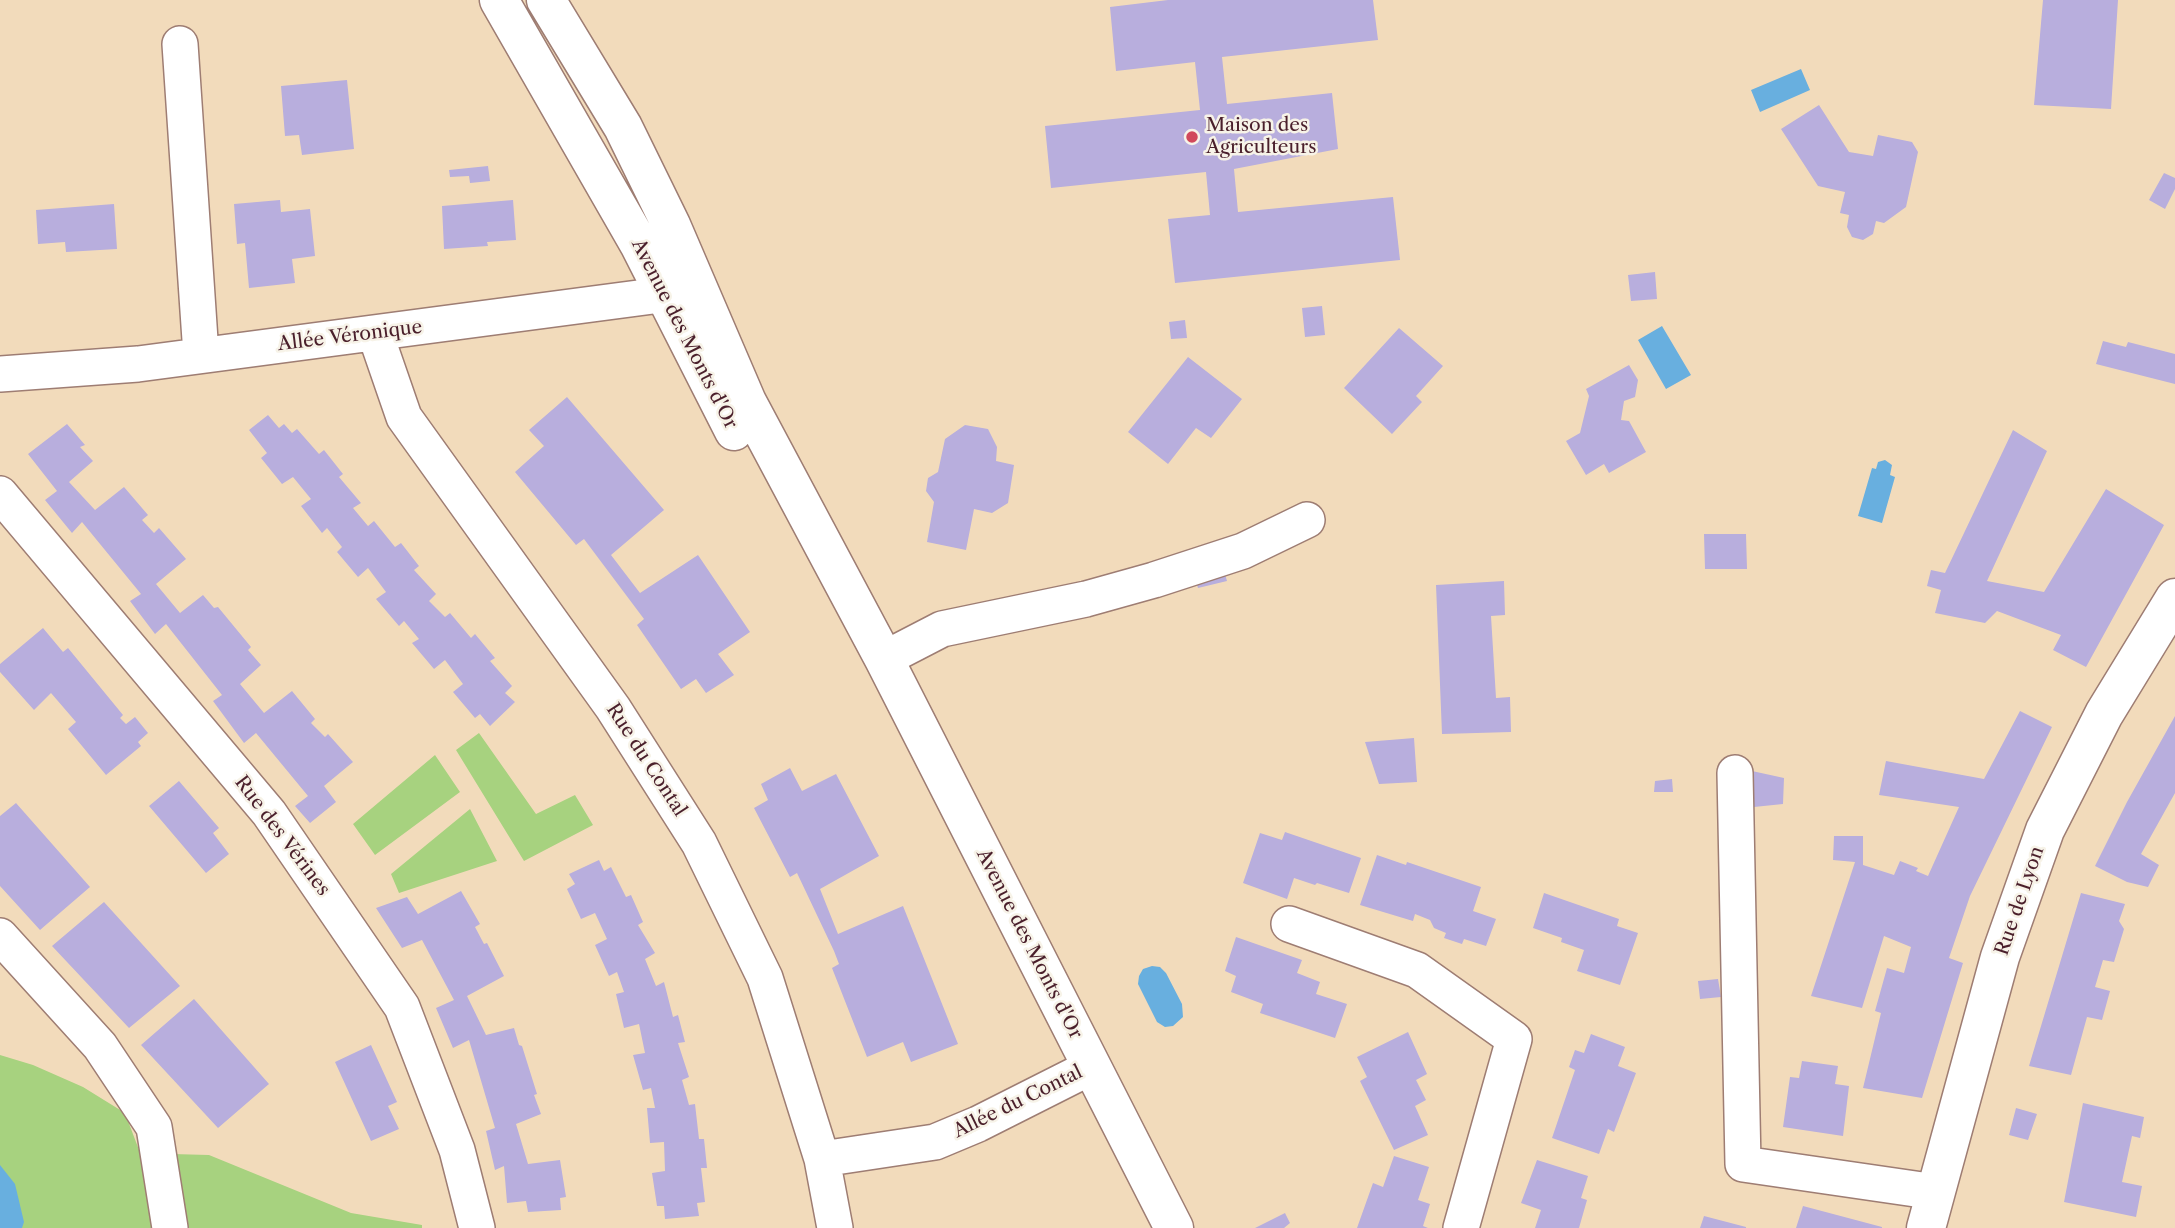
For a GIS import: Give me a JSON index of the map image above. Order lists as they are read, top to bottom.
{
  "streets": {
    "main road": ["Avenue des Monts d'Or", "Rue de Lyon"],
    "street": [
      "Allée Véronique",
      "Rue du Contal",
      "Rue des Vérines",
      "Allée du Contal"
    ]
  },
  "crossings": [
    ["Avenue des Monts d'Or", "Allée Véronique"],
    ["Avenue des Monts d'Or", "Allée du Contal"],
    ["Allée Véronique", "Rue du Contal"],
    ["Rue du Contal", "Allée du Contal"]
  ],
  "places": ["Maison des Agriculteurs"]
}
